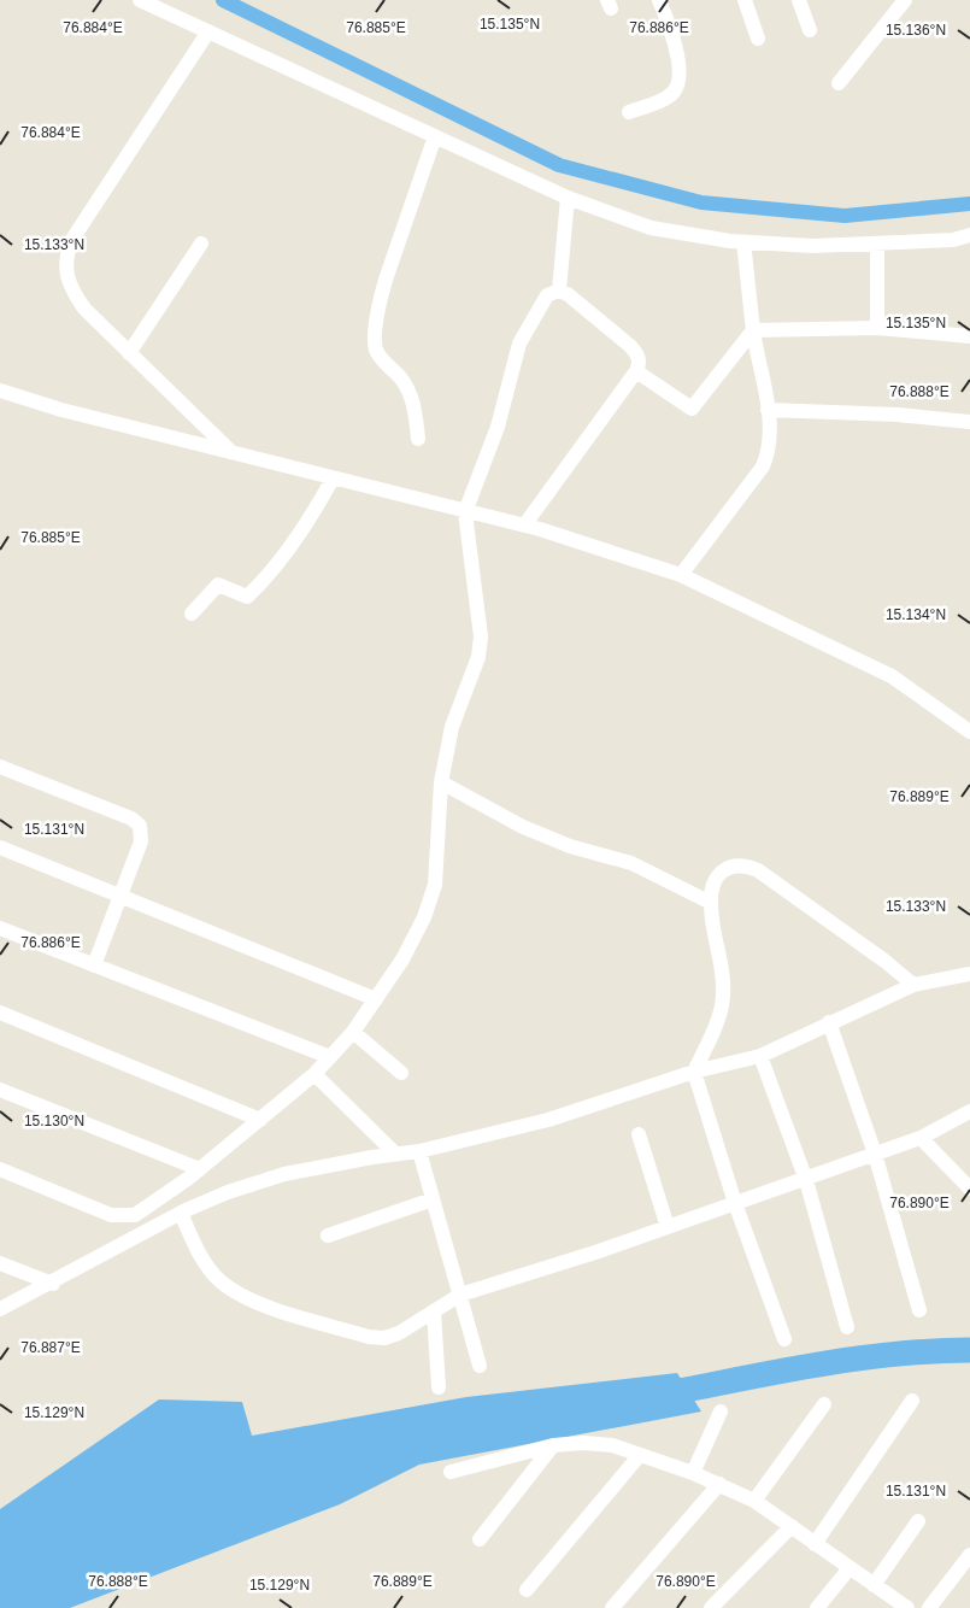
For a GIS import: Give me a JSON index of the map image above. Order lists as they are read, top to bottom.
{
  "coordinates": [
    "15.135°N",
    "76.884°E",
    "76.885°E",
    "76.886°E",
    "15.136°N",
    "15.133°N",
    "76.888°E",
    "15.134°N",
    "76.889°E",
    "15.131°N",
    "15.130°N",
    "76.890°E",
    "76.887°E",
    "15.129°N"
  ]
}
